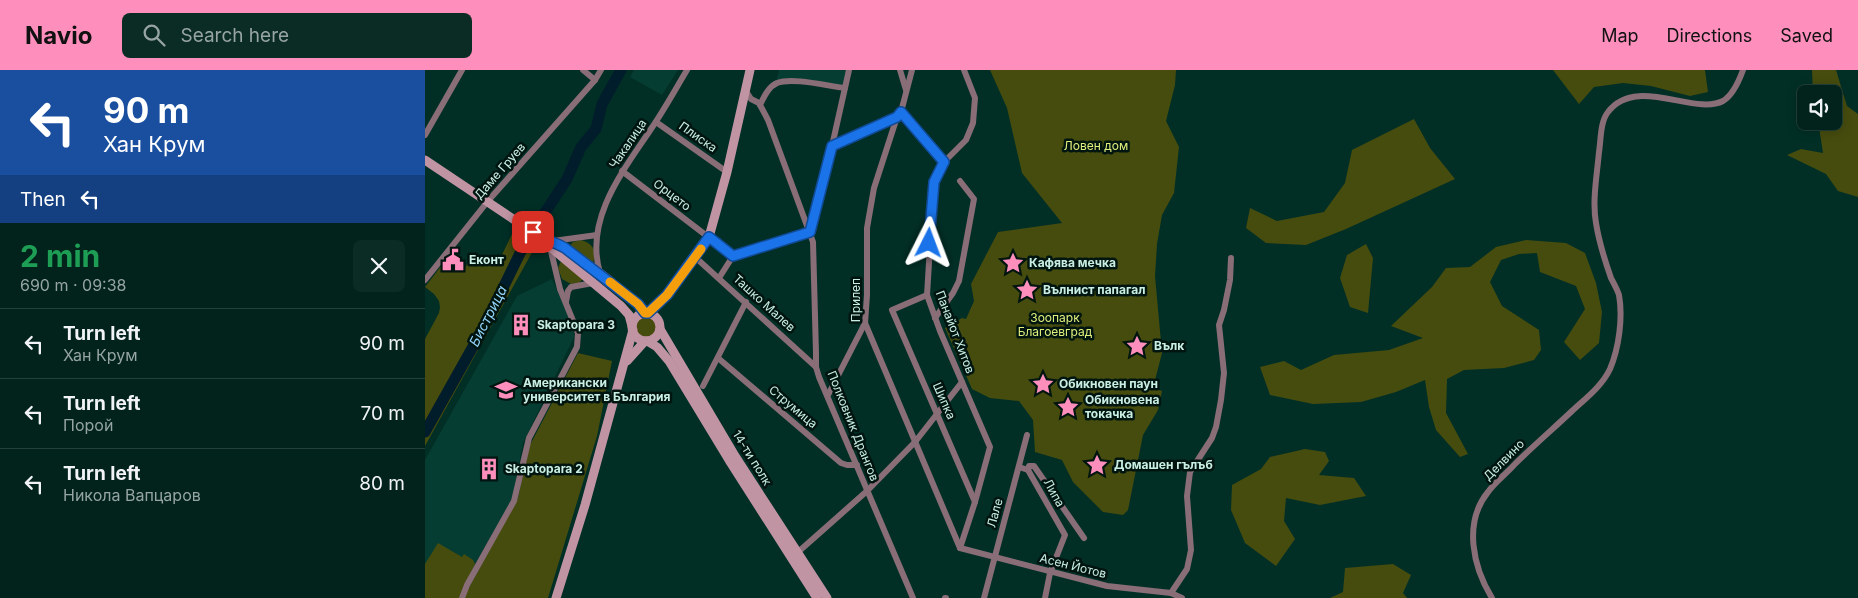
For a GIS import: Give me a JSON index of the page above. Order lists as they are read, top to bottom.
{
  "streets": {
    "street": [
      "Плиска",
      "Чакалица",
      "Даме Груев",
      "Орцето",
      "Прилеп",
      "Ташко Малев",
      "Панайот Хитов",
      "Шипка",
      "Струмица",
      "Полковник Дрангов",
      "14-ти полк",
      "Делвино",
      "Липа",
      "Лале",
      "Асен Йотов"
    ]
  },
  "crossings": [
    ["Плиска", "Чакалица"],
    ["Чакалица", "Орцето"],
    ["Прилеп", "Панайот Хитов"],
    ["Прилеп", "Асен Йотов"],
    ["Ташко Малев", "Полковник Дрангов"],
    ["Панайот Хитов", "Шипка"],
    ["Панайот Хитов", "Асен Йотов"],
    ["Струмица", "Полковник Дрангов"],
    ["Липа", "Лале"],
    ["Липа", "Асен Йотов"],
    ["Лале", "Асен Йотов"]
  ],
  "water": ["Бистрица"],
  "parks": ["Ловен дом", "Зоопарк Благоевград"],
  "places": {
    "public building": ["Еконт"],
    "place": [
      "Кафява мечка",
      "Вълнист папагал",
      "Вълк",
      "Обикновен паун",
      "Обикновена токачка",
      "Домашен гълъб"
    ],
    "building": ["Skaptopara 3", "Skaptopara 2"],
    "school or university": ["Американски университет в България"]
  },
  "page": {
    "header": "Navio",
    "search": "Search here",
    "nav": ["Map", "Directions", "Saved"],
    "turn": ["90 m", "Хан Крум"],
    "then": "Then",
    "heading": ["2 min", "690 m · 09:38"],
    "list": [
      {
        "name": "Turn left",
        "note": "Хан Крум",
        "value": "90 m"
      },
      {
        "name": "Turn left",
        "note": "Порой",
        "value": "70 m"
      },
      {
        "name": "Turn left",
        "note": "Никола Вапцаров",
        "value": "80 m"
      }
    ]
  }
}
